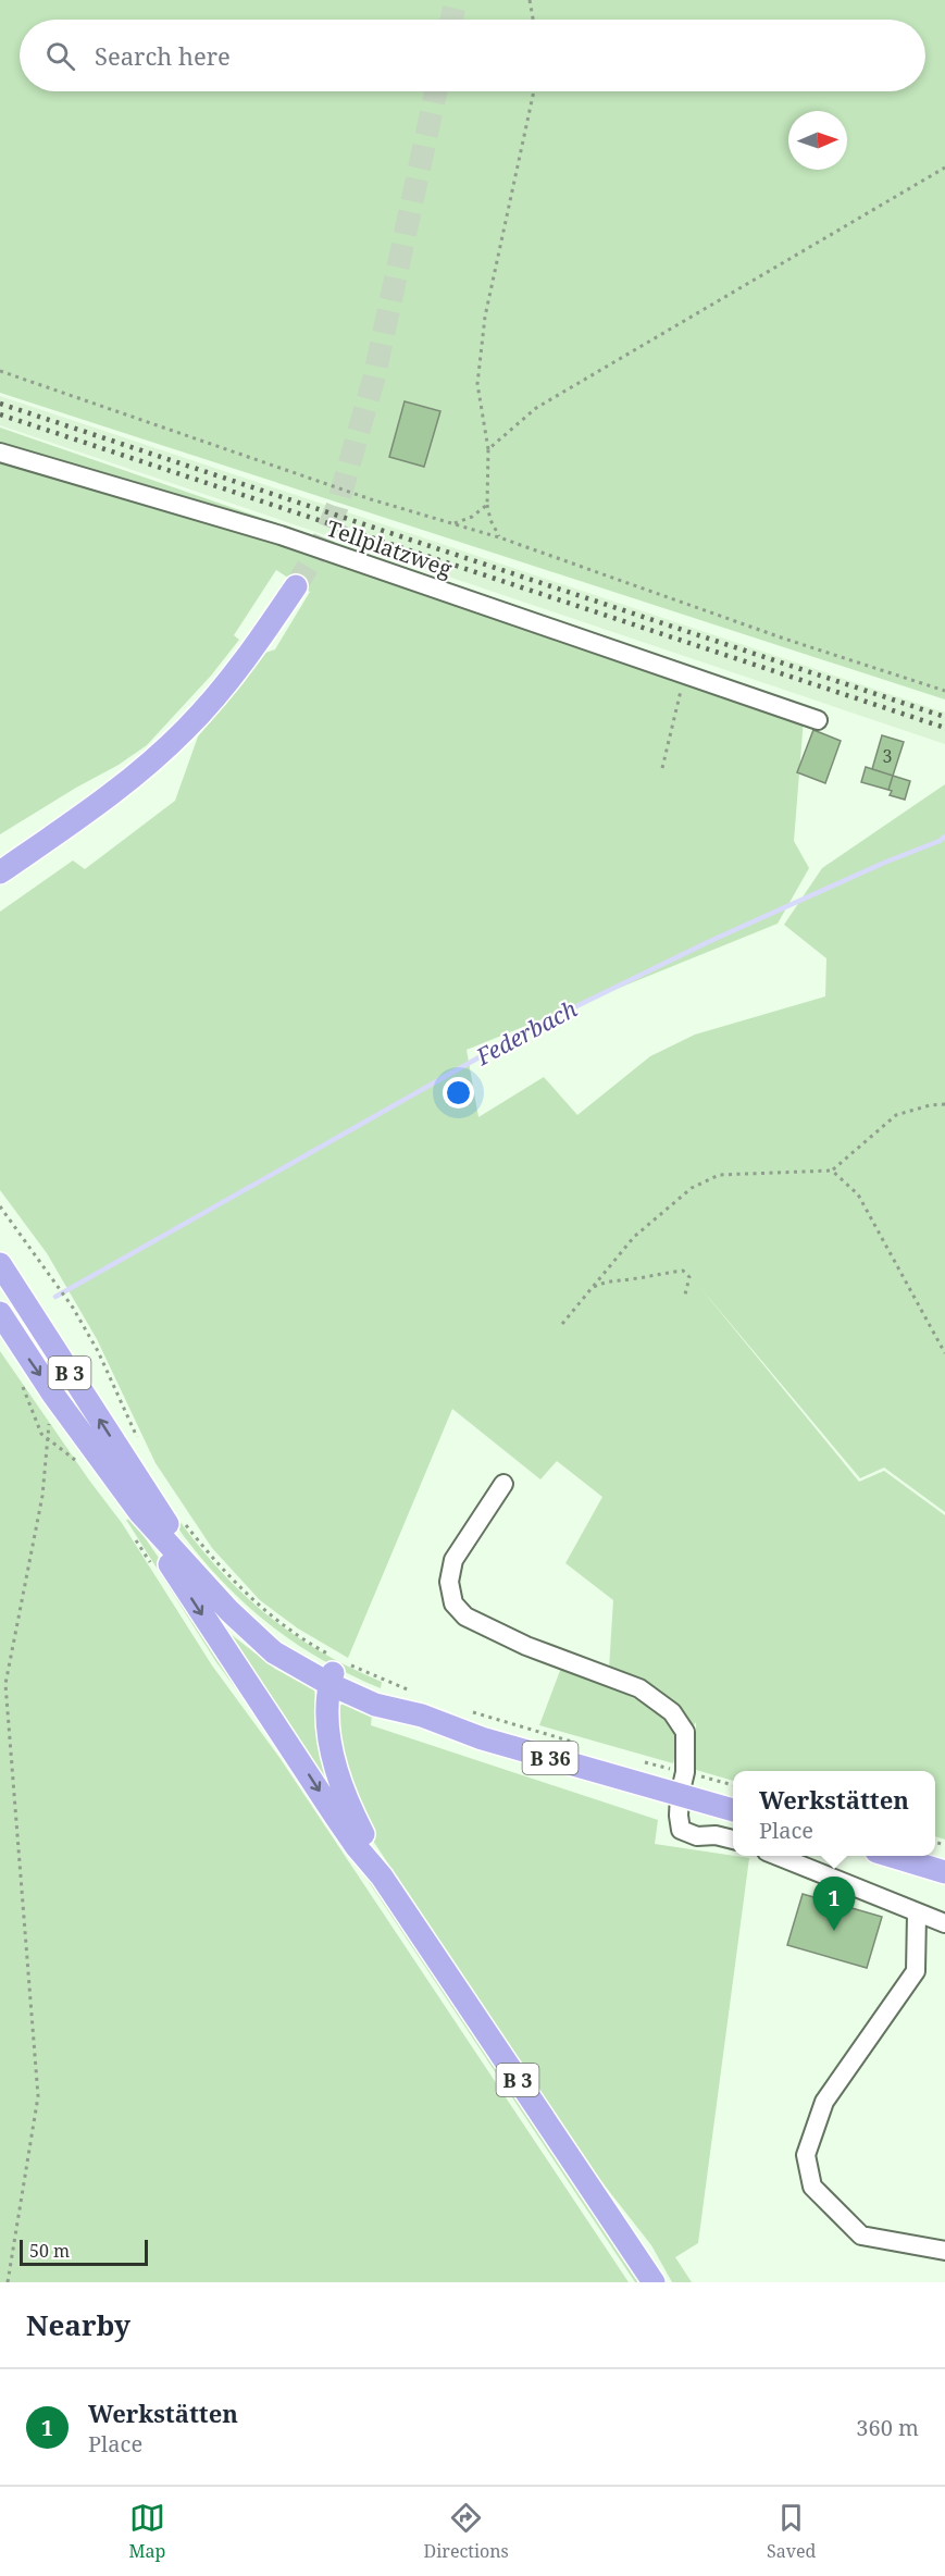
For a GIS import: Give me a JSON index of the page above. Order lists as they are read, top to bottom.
{
  "streets": {
    "main road": ["B 3", "B 36"],
    "lane": ["Tellplatzweg"]
  },
  "crossings": [
    ["B 3", "B 36"]
  ],
  "water": ["Federbach"],
  "house_numbers": ["3"],
  "scale_bar": "50 m",
  "north": "right",
  "page": {
    "search": "Search here",
    "popup": ["Werkstätten", "Place"],
    "pins": "1",
    "scale": "50 m",
    "heading": "Nearby",
    "list": [
      {
        "mark": "1",
        "name": "Werkstätten",
        "note": "Place",
        "value": "360 m"
      }
    ],
    "nav": ["Map", "Directions", "Saved"]
  }
}
